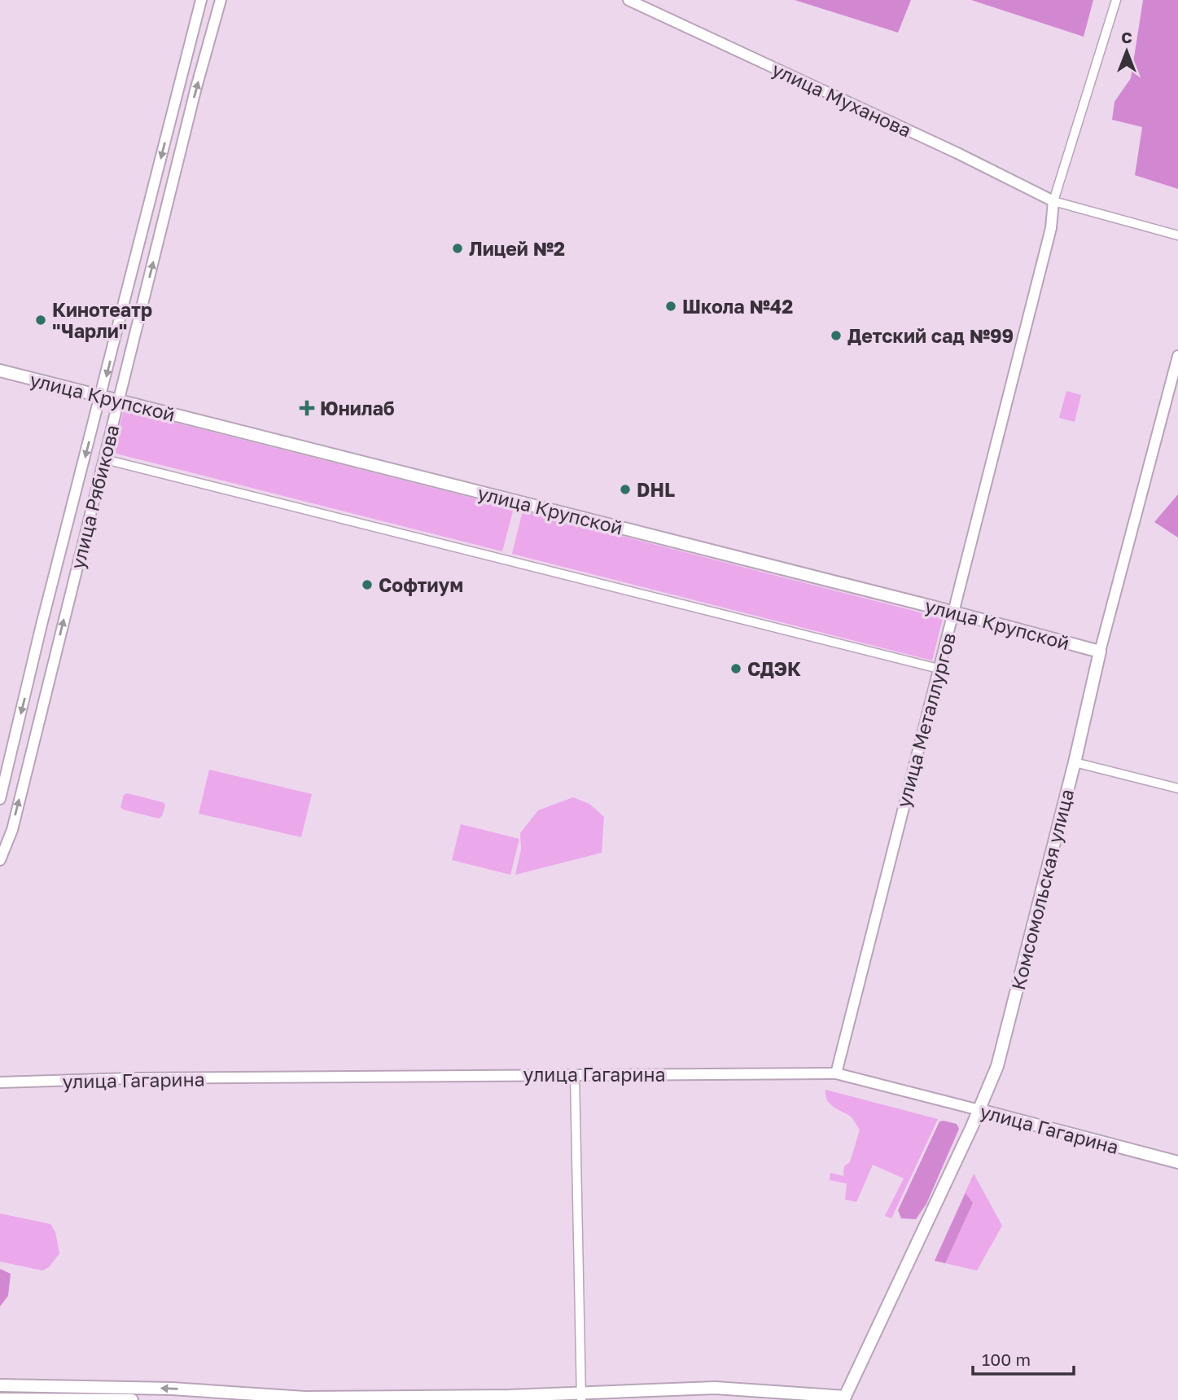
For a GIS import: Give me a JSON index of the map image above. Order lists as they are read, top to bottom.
{
  "streets": {
    "main road": ["улица Крупской", "Комсомольская улица", "улица Гагарина"],
    "street": ["улица Муханова", "улица Рябикова", "улица Металлургов"]
  },
  "crossings": [
    ["улица Муханова", "улица Металлургов"],
    ["улица Крупской", "улица Рябикова"],
    ["улица Крупской", "улица Металлургов"],
    ["улица Крупской", "Комсомольская улица"],
    ["улица Металлургов", "улица Гагарина"],
    ["Комсомольская улица", "улица Гагарина"]
  ],
  "places": {
    "other": [
      "Лицей №2",
      "Школа №42",
      "Кинотеатр \"Чарли\"",
      "Детский сад №99",
      "DHL",
      "Софтиум",
      "СДЭК"
    ],
    "health": ["Юнилаб"]
  },
  "scale_bar": "100 m",
  "north": "top"
}
